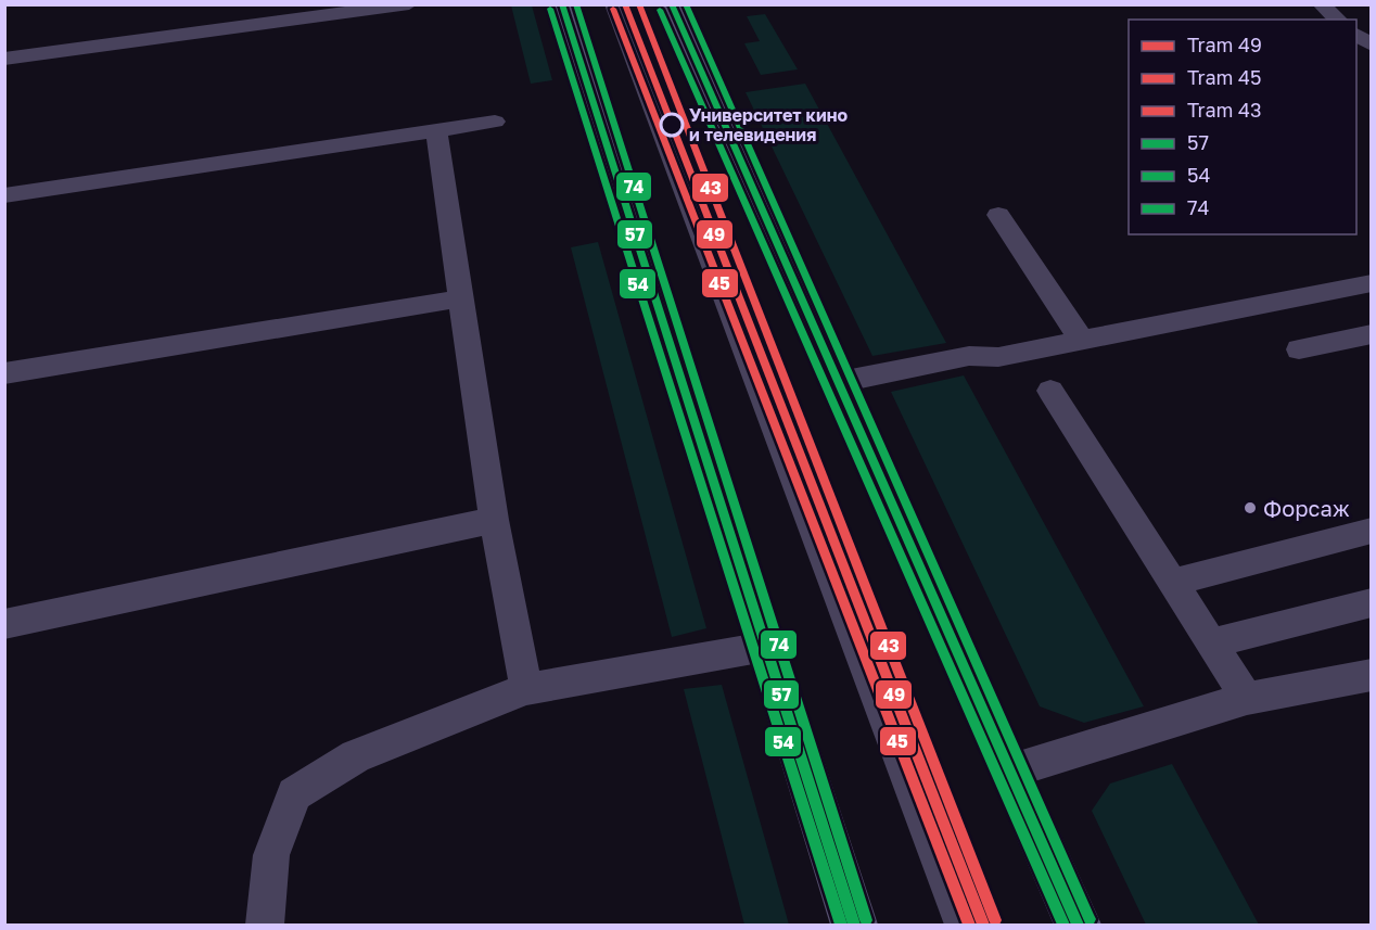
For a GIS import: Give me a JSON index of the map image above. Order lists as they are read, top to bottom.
{
  "places": ["Университет кино и телевидения", "Форсаж"],
  "lines": [
    "tram line 49",
    "tram line 43",
    "transit line 57",
    "transit line 74",
    "tram line 45",
    "transit line 54"
  ],
  "legend": [
    "Tram 49",
    "Tram 45",
    "Tram 43",
    "57",
    "54",
    "74"
  ]
}
